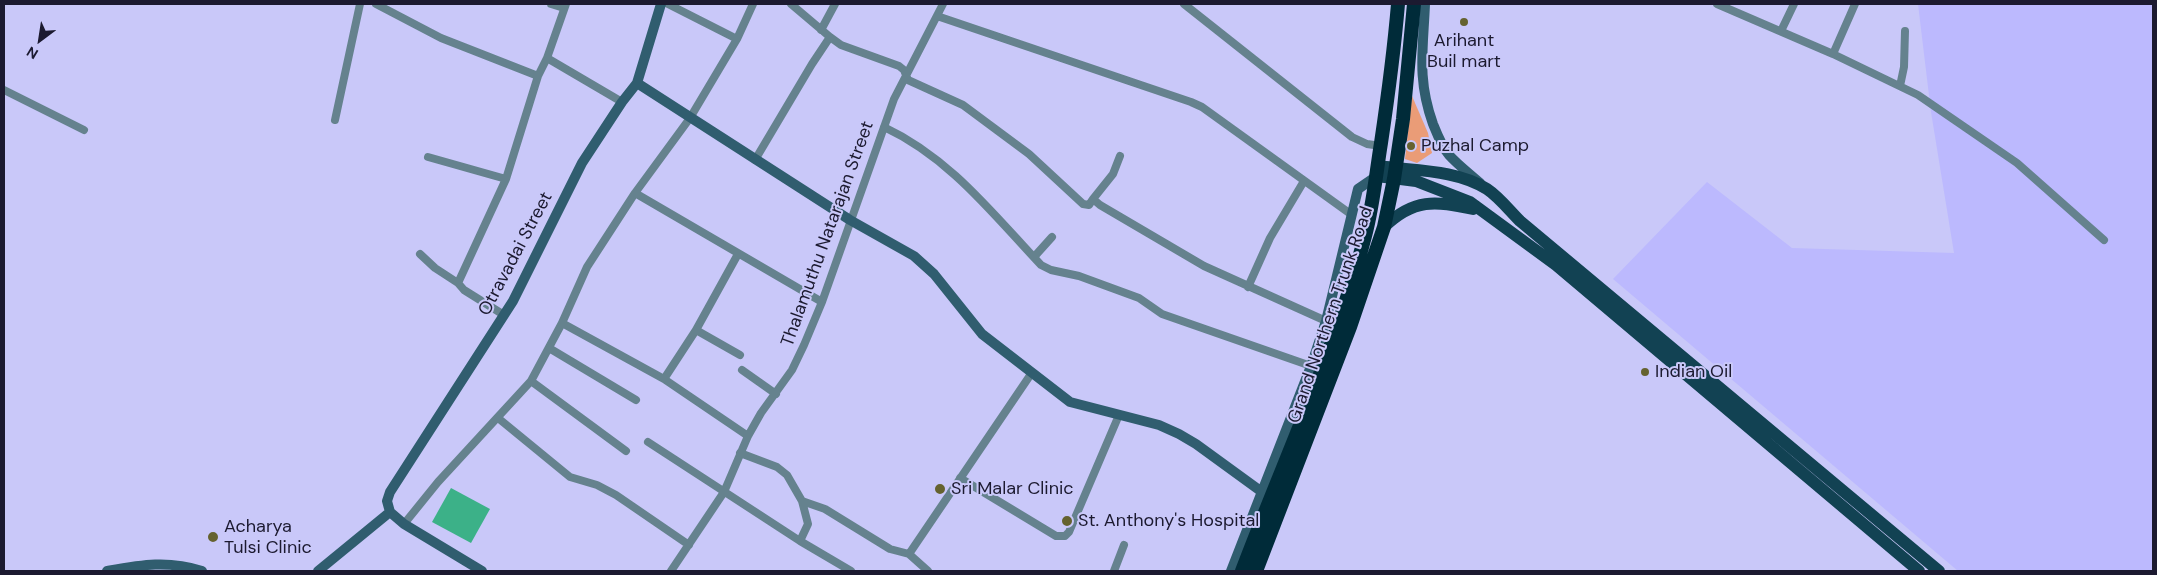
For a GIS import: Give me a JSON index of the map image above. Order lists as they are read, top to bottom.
{
  "streets": {
    "highway": ["Grand Northern Trunk Road"],
    "street": ["Thalamuthu Natarajan Street", "Otravadai Street"]
  },
  "places": [
    "Arihant Buil mart",
    "Puzhal Camp",
    "Indian Oil",
    "Sri Malar Clinic",
    "St. Anthony's Hospital",
    "Acharya Tulsi Clinic"
  ],
  "north": "bottom left"
}
